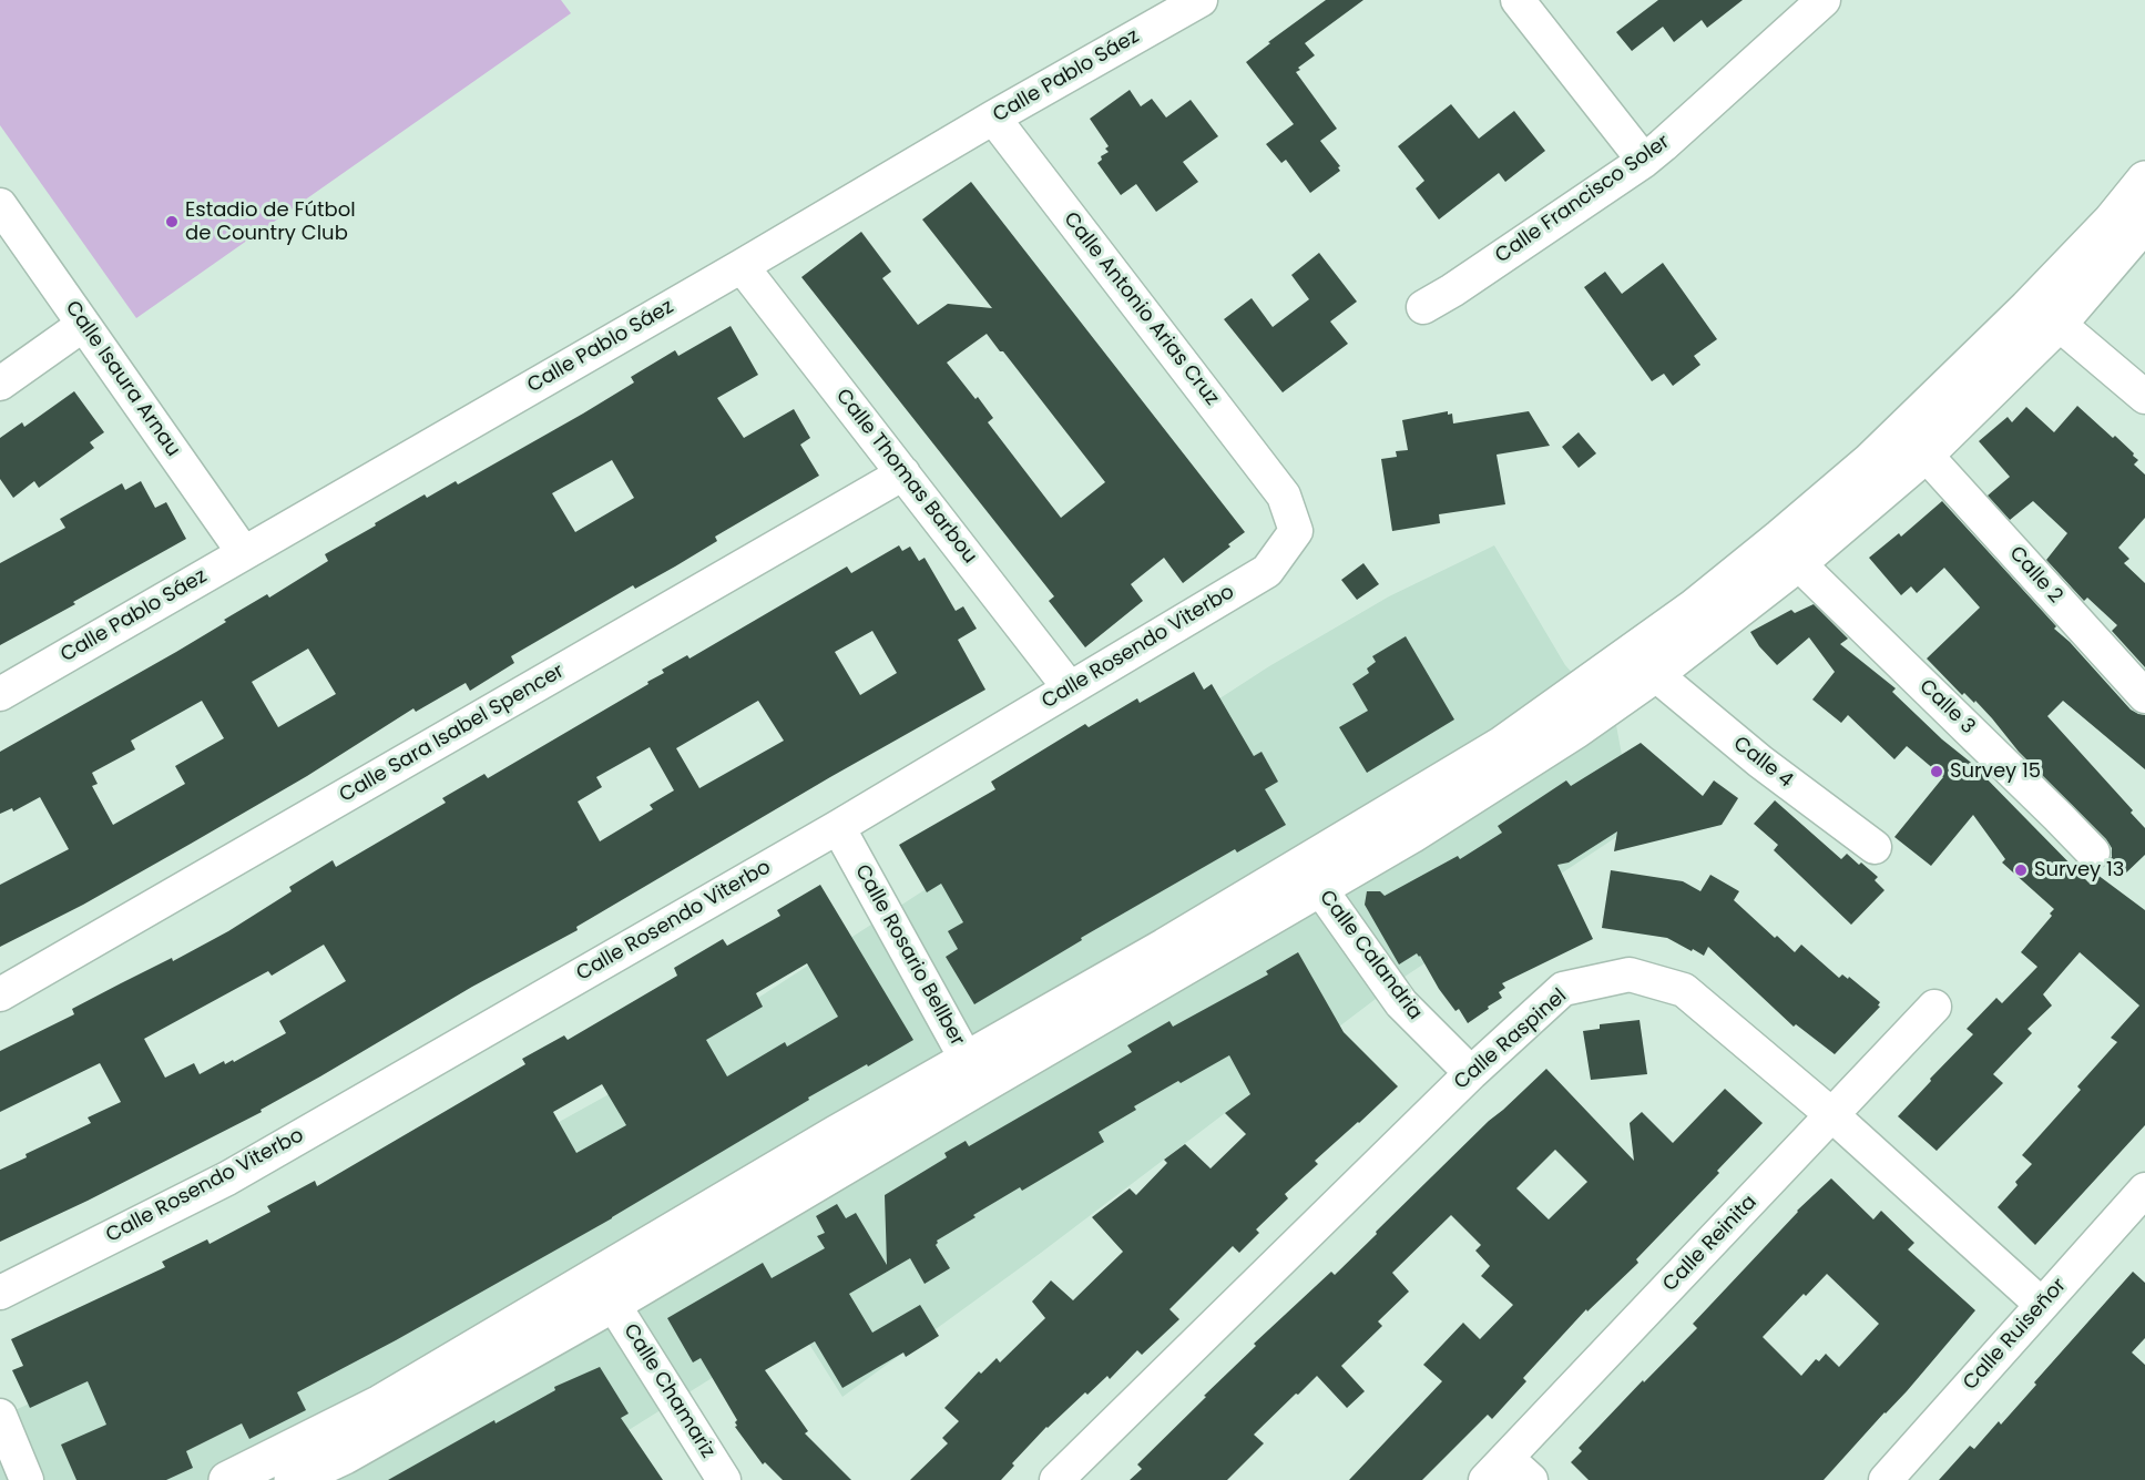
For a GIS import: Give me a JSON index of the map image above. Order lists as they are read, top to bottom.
{
  "streets": {
    "street": [
      "Calle Pablo Sáez",
      "Calle Francisco Soler",
      "Calle Antonio Arias Cruz",
      "Calle Isaura Arnau",
      "Calle Thomas Barbou",
      "Calle 2",
      "Calle Rosendo Viterbo",
      "Calle 3",
      "Calle Sara Isabel Spencer",
      "Calle 4",
      "Calle Rosario Bellber",
      "Calle Calandria",
      "Calle Raspinel",
      "Calle Reinita",
      "Calle Ruiseñor",
      "Calle Chamariz"
    ]
  },
  "crossings": [
    ["Calle Pablo Sáez", "Calle Antonio Arias Cruz"],
    ["Calle Pablo Sáez", "Calle Isaura Arnau"],
    ["Calle Pablo Sáez", "Calle Thomas Barbou"],
    ["Calle Antonio Arias Cruz", "Calle Rosendo Viterbo"],
    ["Calle Thomas Barbou", "Calle Rosendo Viterbo"],
    ["Calle Thomas Barbou", "Calle Sara Isabel Spencer"],
    ["Calle Rosendo Viterbo", "Calle Rosario Bellber"],
    ["Calle Calandria", "Calle Raspinel"],
    ["Calle Raspinel", "Calle Reinita"],
    ["Calle Raspinel", "Calle Ruiseñor"]
  ],
  "places": ["Estadio de Fútbol de Country Club", "Survey 15", "Survey 13"]
}
